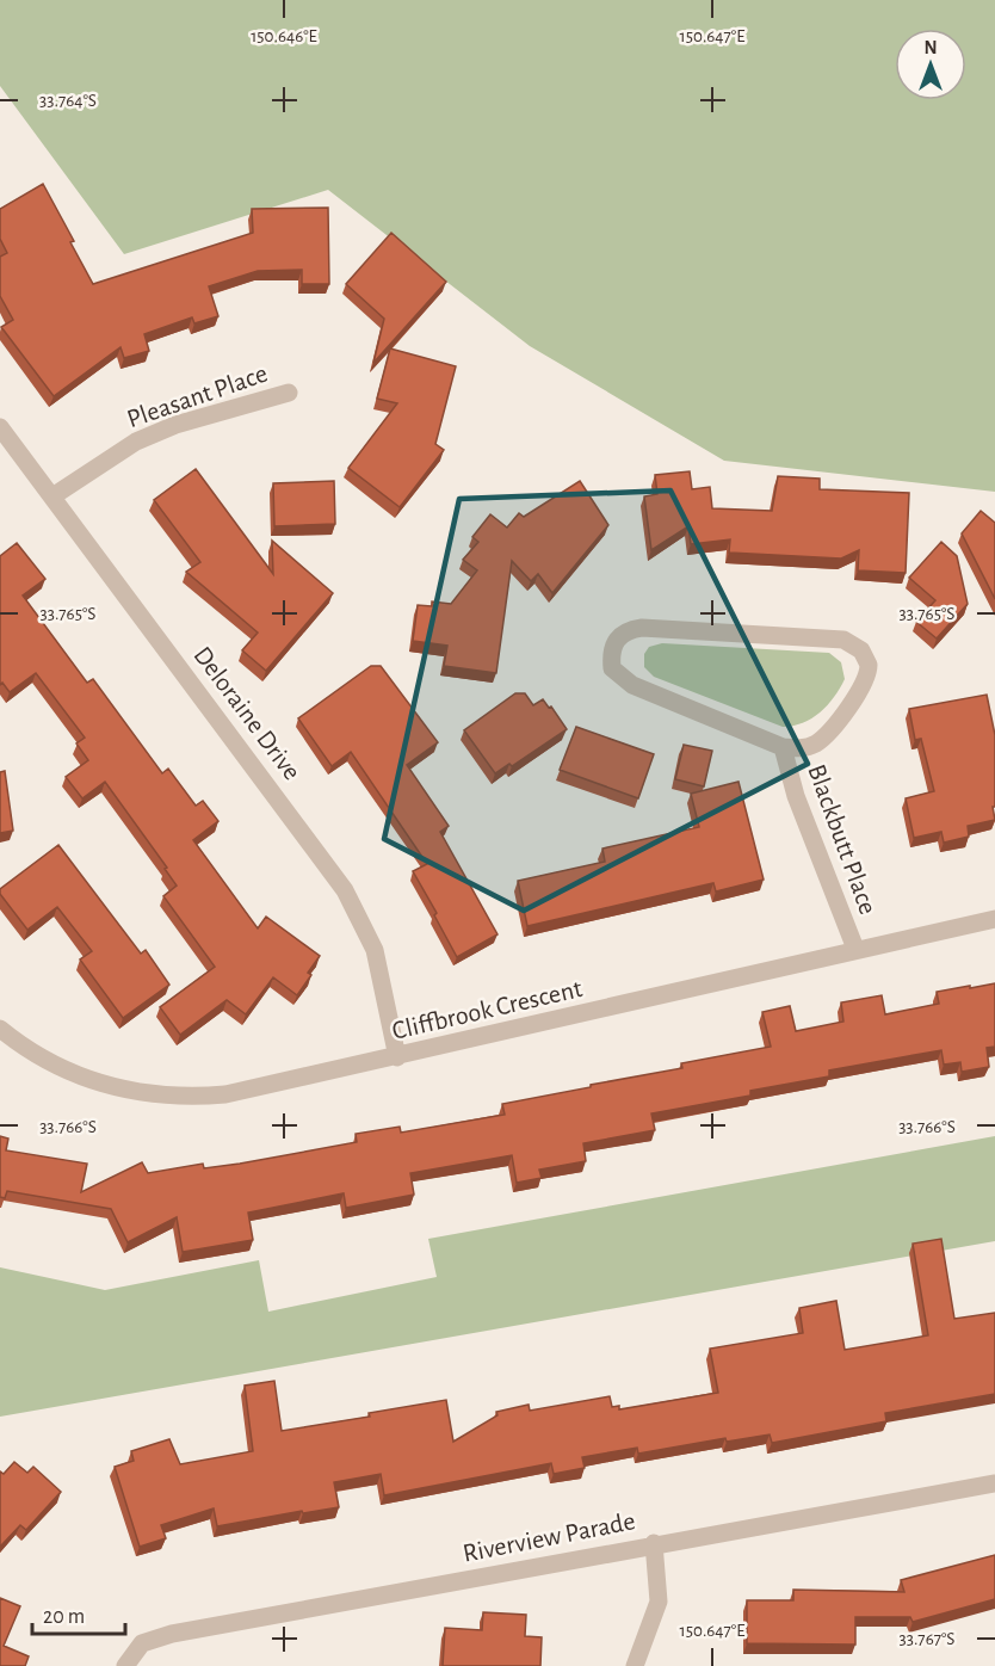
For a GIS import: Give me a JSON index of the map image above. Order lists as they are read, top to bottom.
{
  "streets": {
    "street": [
      "Pleasant Place",
      "Deloraine Drive",
      "Blackbutt Place",
      "Cliffbrook Crescent",
      "Riverview Parade"
    ]
  },
  "crossings": [
    ["Pleasant Place", "Deloraine Drive"],
    ["Deloraine Drive", "Cliffbrook Crescent"],
    ["Blackbutt Place", "Cliffbrook Crescent"]
  ],
  "scale_bar": "20 m",
  "north": "top",
  "coordinates": [
    "150.646°E",
    "150.647°E",
    "33.764°S",
    "33.765°S",
    "33.766°S",
    "33.767°S"
  ]
}
